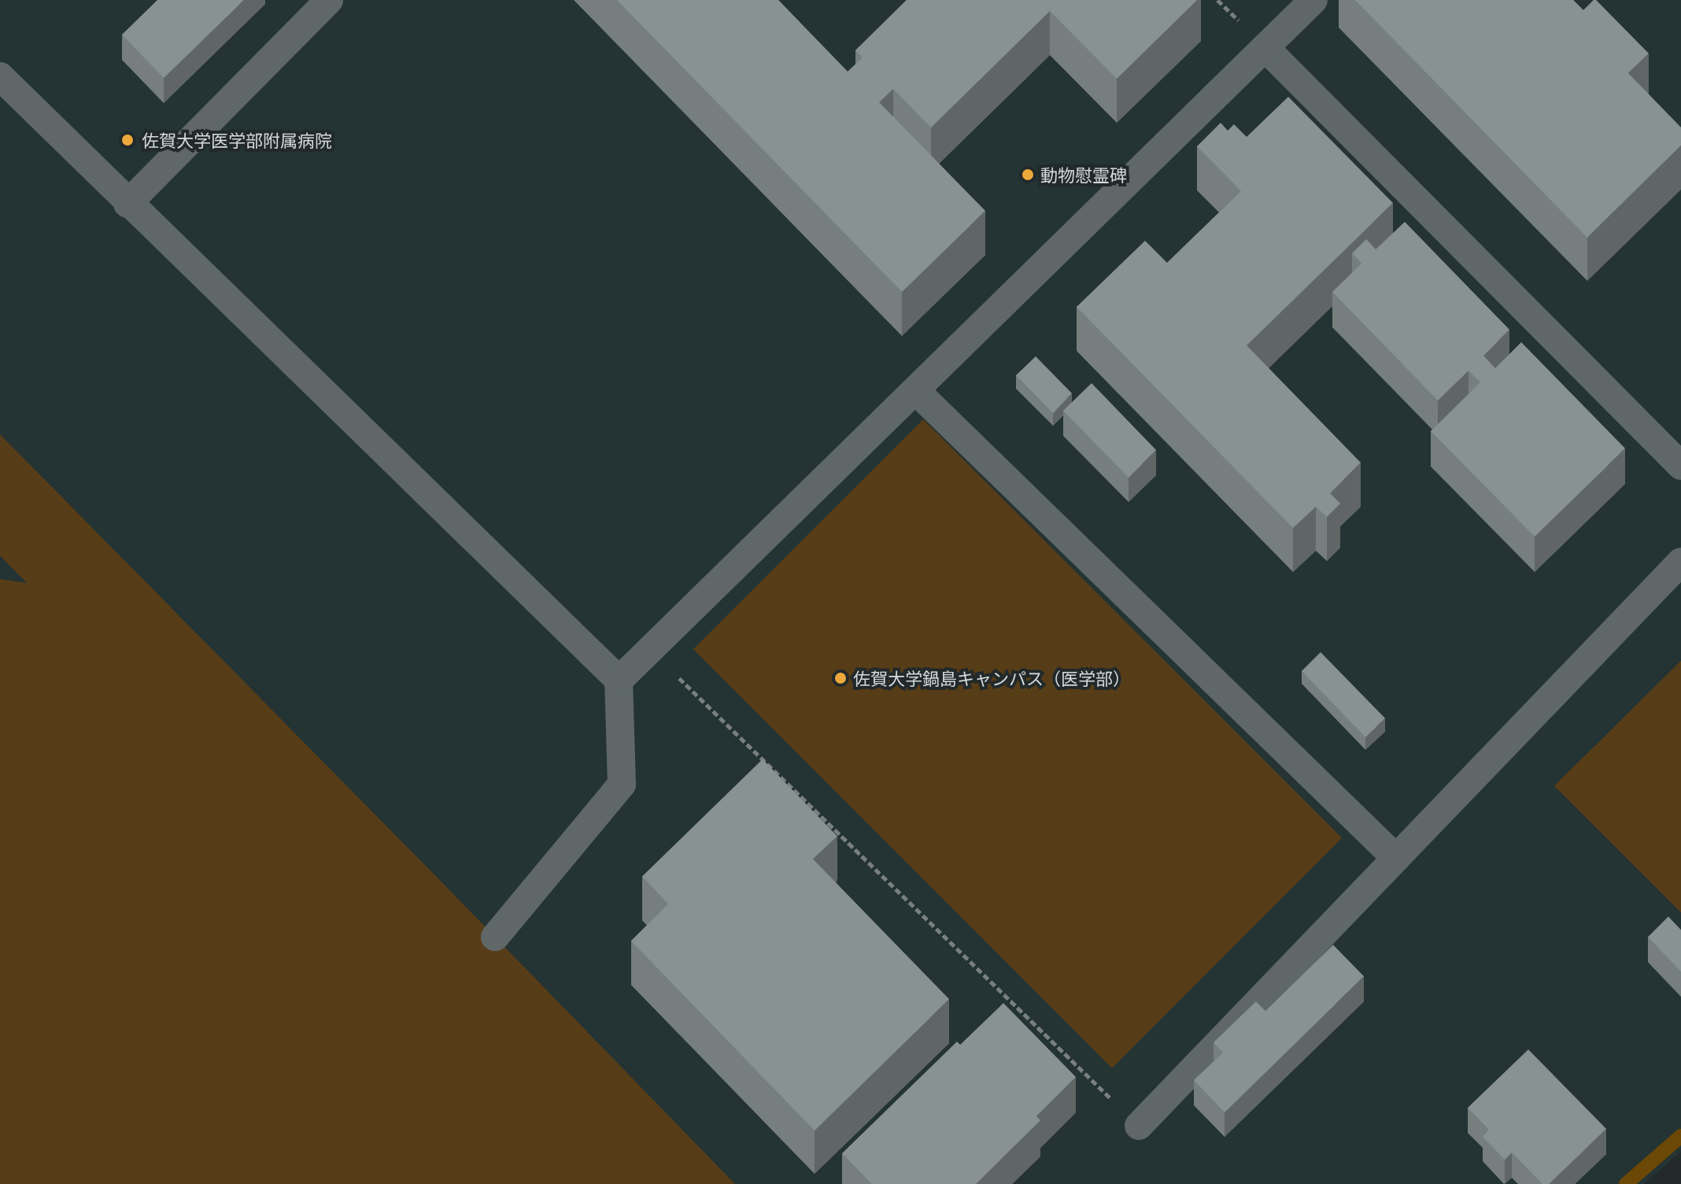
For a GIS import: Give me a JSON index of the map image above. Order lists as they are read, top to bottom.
{
  "places": ["佐賀大学医学部附属病院", "動物慰霊碑", "佐賀大学鍋島キャンパス（医学部）"]
}
